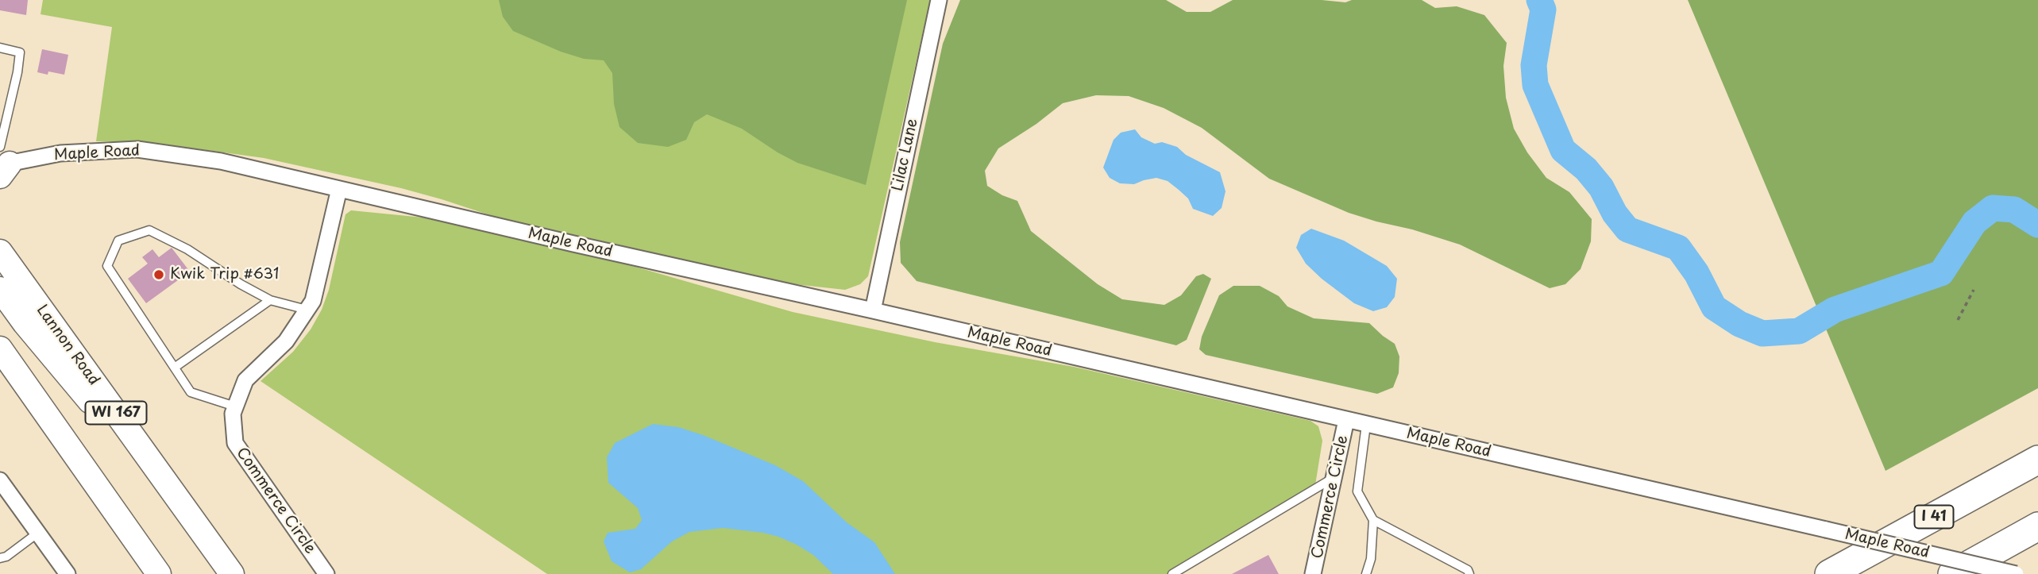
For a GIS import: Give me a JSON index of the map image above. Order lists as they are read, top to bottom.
{
  "streets": {
    "highway": ["I 41"],
    "main road": ["Lannon Road", "WI 167"],
    "street": ["Maple Road", "Lilac Lane", "Commerce Circle"]
  },
  "crossings": [
    ["Maple Road", "Lilac Lane"],
    ["Maple Road", "Commerce Circle"]
  ],
  "places": ["Kwik Trip #631"]
}
